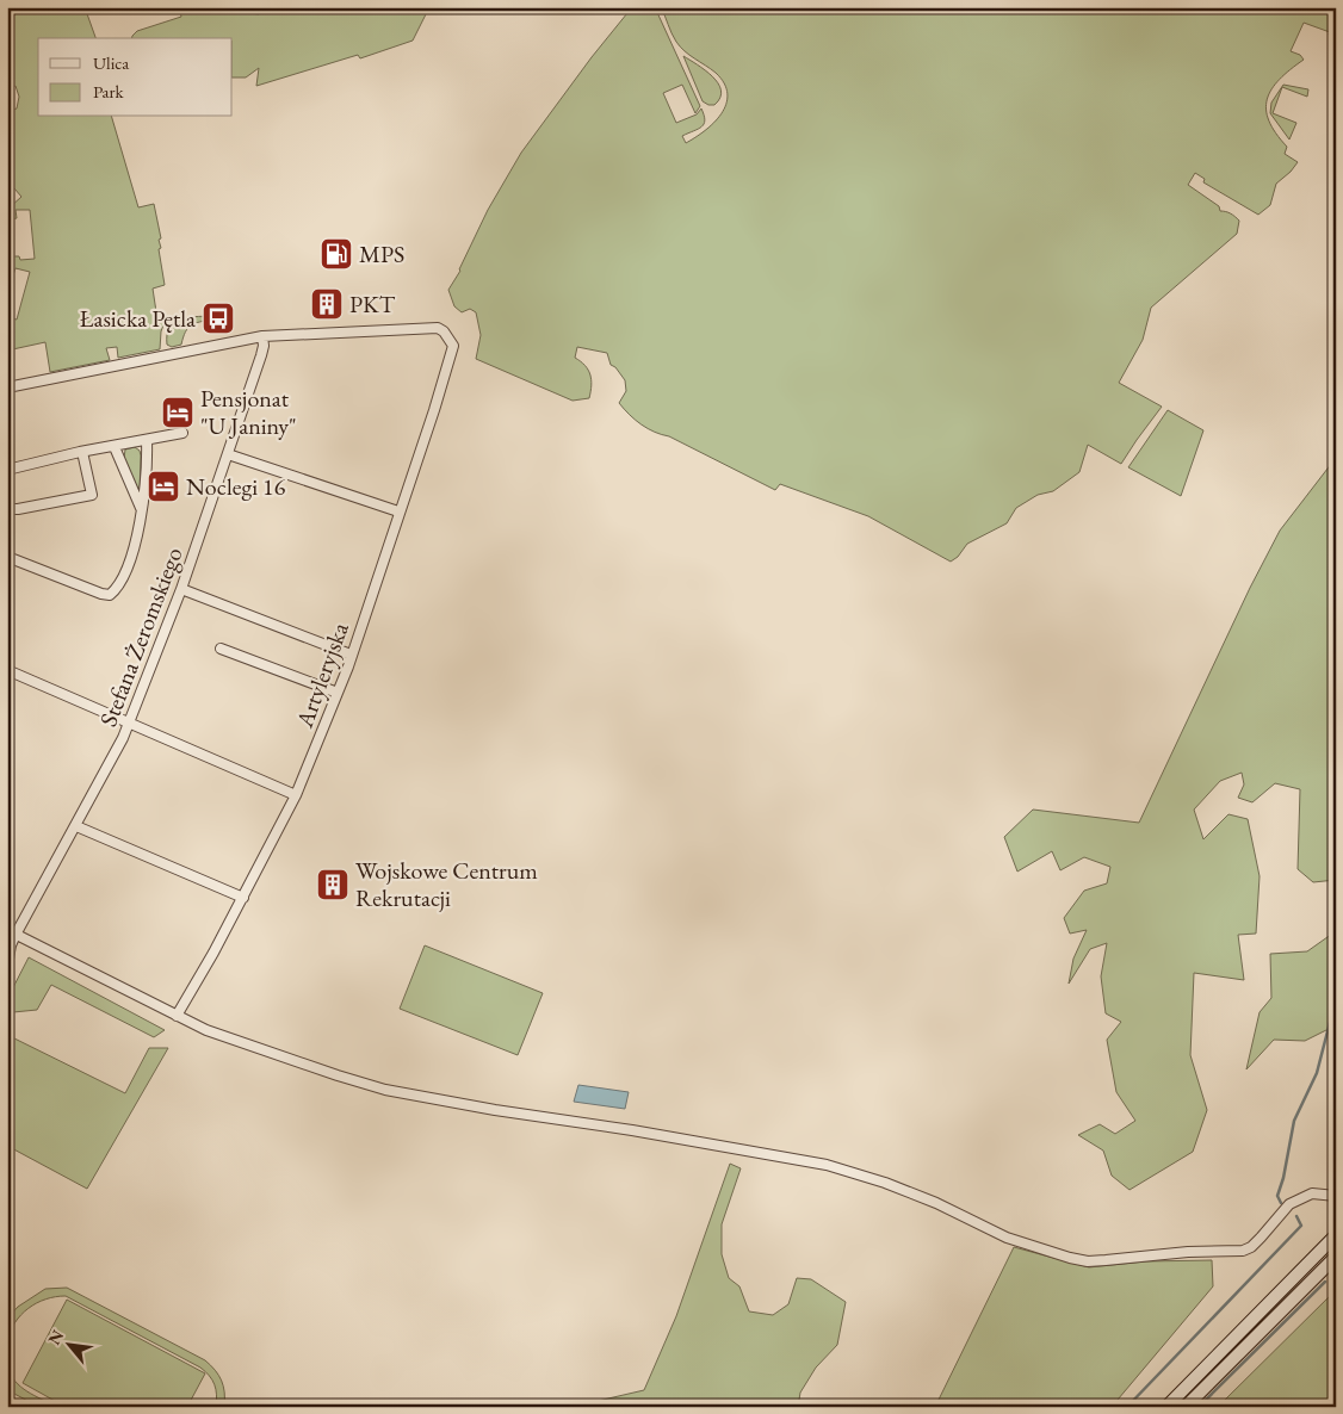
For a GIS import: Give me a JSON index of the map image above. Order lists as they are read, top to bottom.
{
  "streets": {
    "street": ["Stefana Żeromskiego", "Artyleryjska"]
  },
  "crossings": [
    ["Stefana Żeromskiego", "Artyleryjska"]
  ],
  "places": {
    "fuel station": ["MPS"],
    "building": ["PKT", "Wojskowe Centrum Rekrutacji"],
    "bus stop": ["Łasicka Pętla"],
    "hotel": ["Pensjonat \"U Janiny\"", "Noclegi 16"]
  },
  "legend": ["Ulica", "Park"],
  "north": "top left"
}
